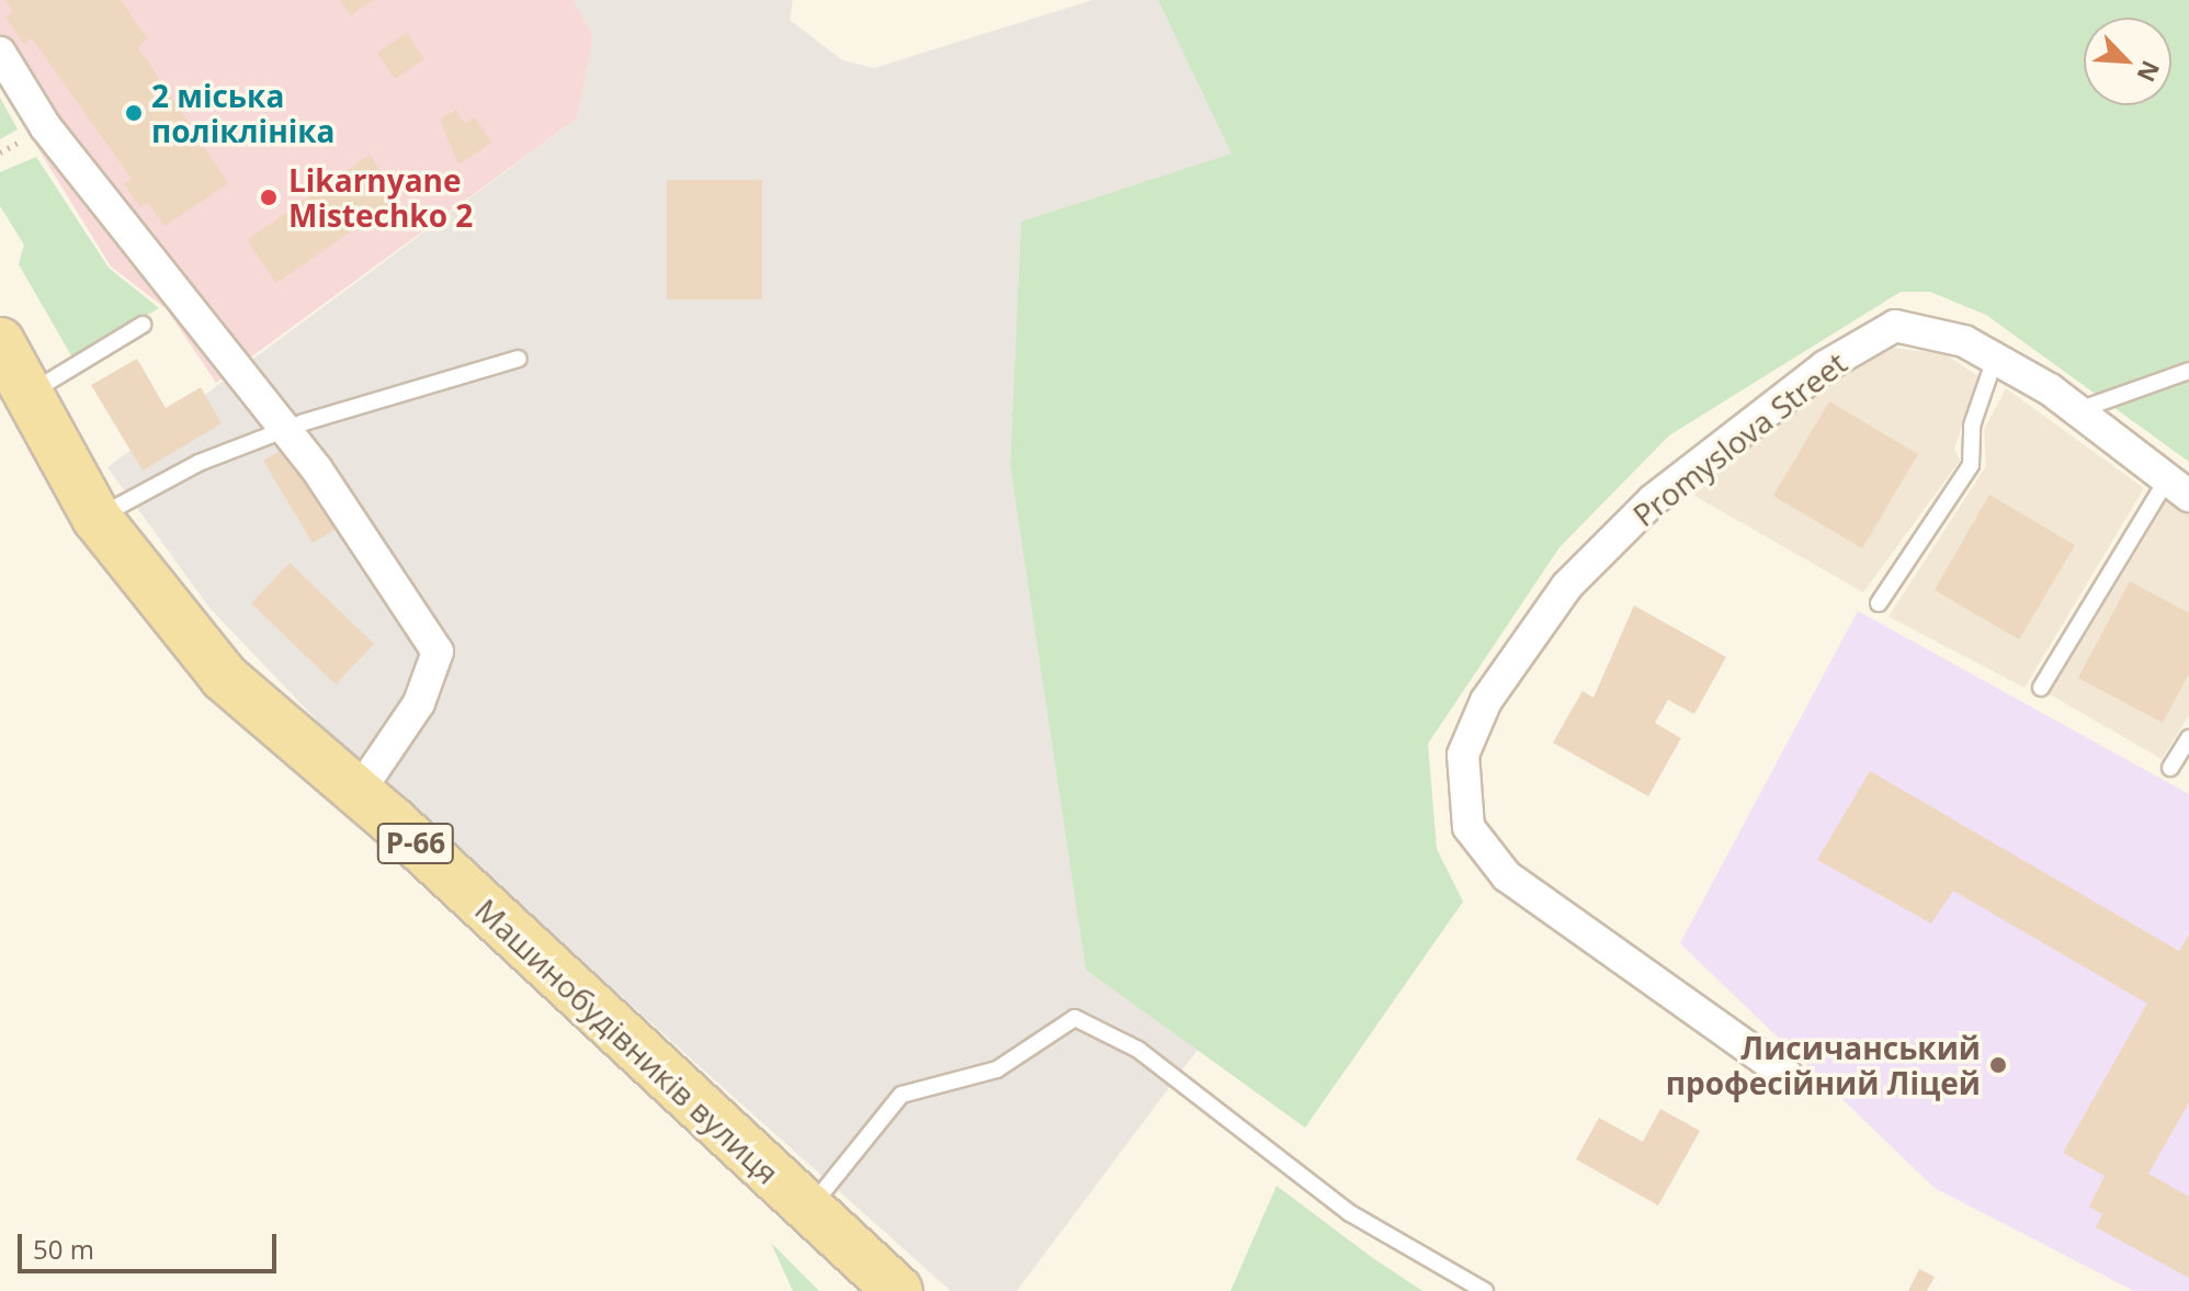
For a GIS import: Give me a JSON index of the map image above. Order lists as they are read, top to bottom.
{
  "streets": {
    "main road": ["Р-66", "Машинобудівників вулиця"],
    "street": ["Promyslova Street"]
  },
  "places": ["2 міська поліклініка", "Likarnyane Mistechko 2", "Лисичанський професійний Ліцей"],
  "scale_bar": "50 m",
  "north": "bottom right"
}
